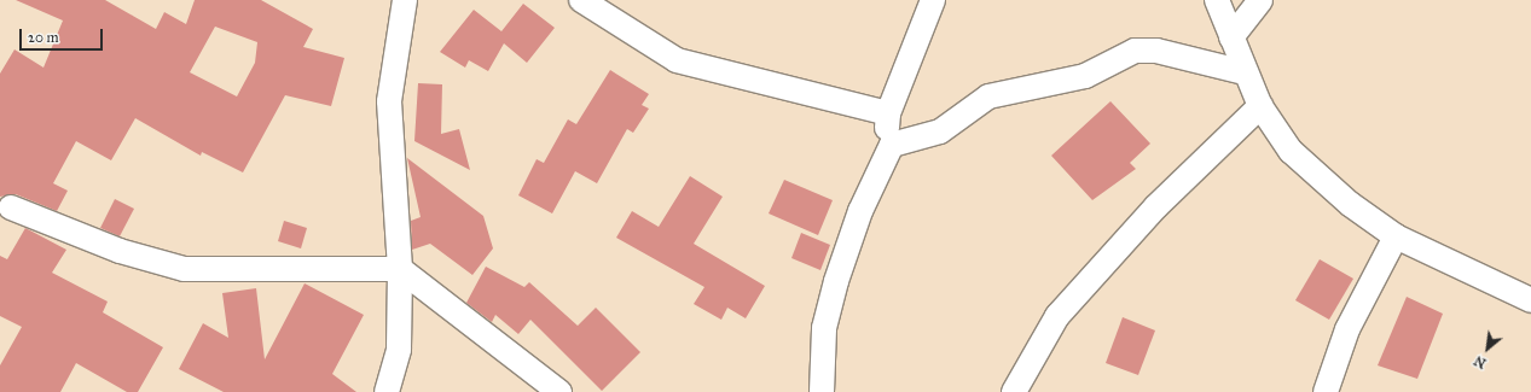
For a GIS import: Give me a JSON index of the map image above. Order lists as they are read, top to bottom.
{
  "scale_bar": "20 m",
  "north": "bottom left"
}
